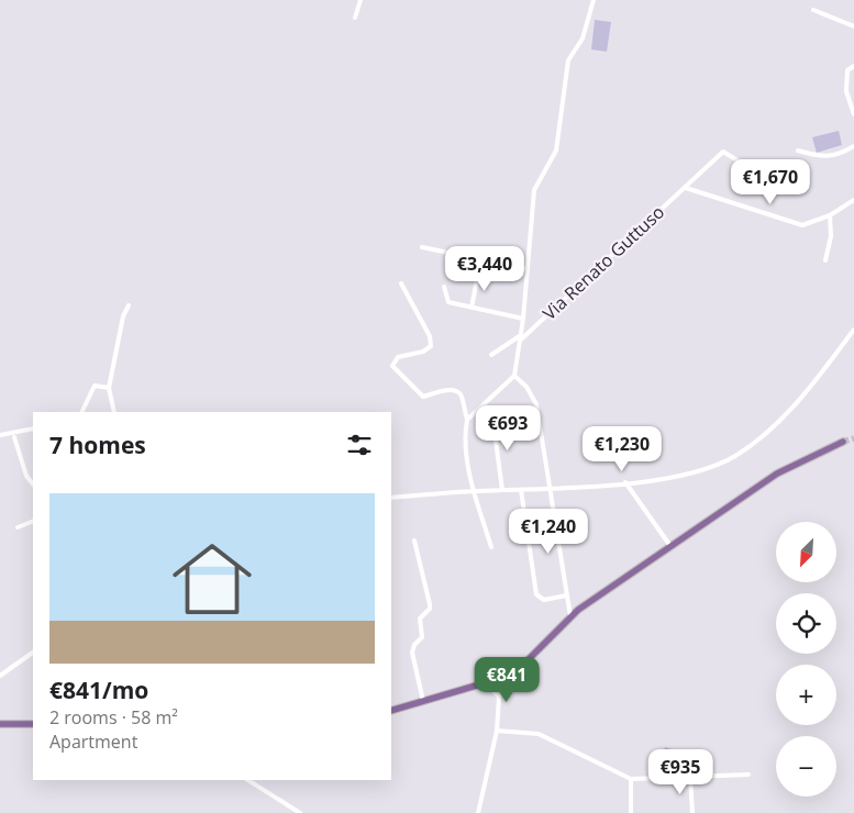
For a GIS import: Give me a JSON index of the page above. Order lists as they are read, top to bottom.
{
  "streets": {
    "street": ["Via Renato Guttuso"]
  },
  "north": "bottom left",
  "page": {
    "price": [
      "€1,670",
      "€3,440",
      "€693",
      "€1,230",
      "€1,240",
      "€841",
      "€935"
    ],
    "heading": "7 homes",
    "list": [
      {
        "name": "€841/mo",
        "note": "2 rooms · 58 m² · Apartment"
      }
    ],
    "map_buttons": ["+", "−"]
  }
}
